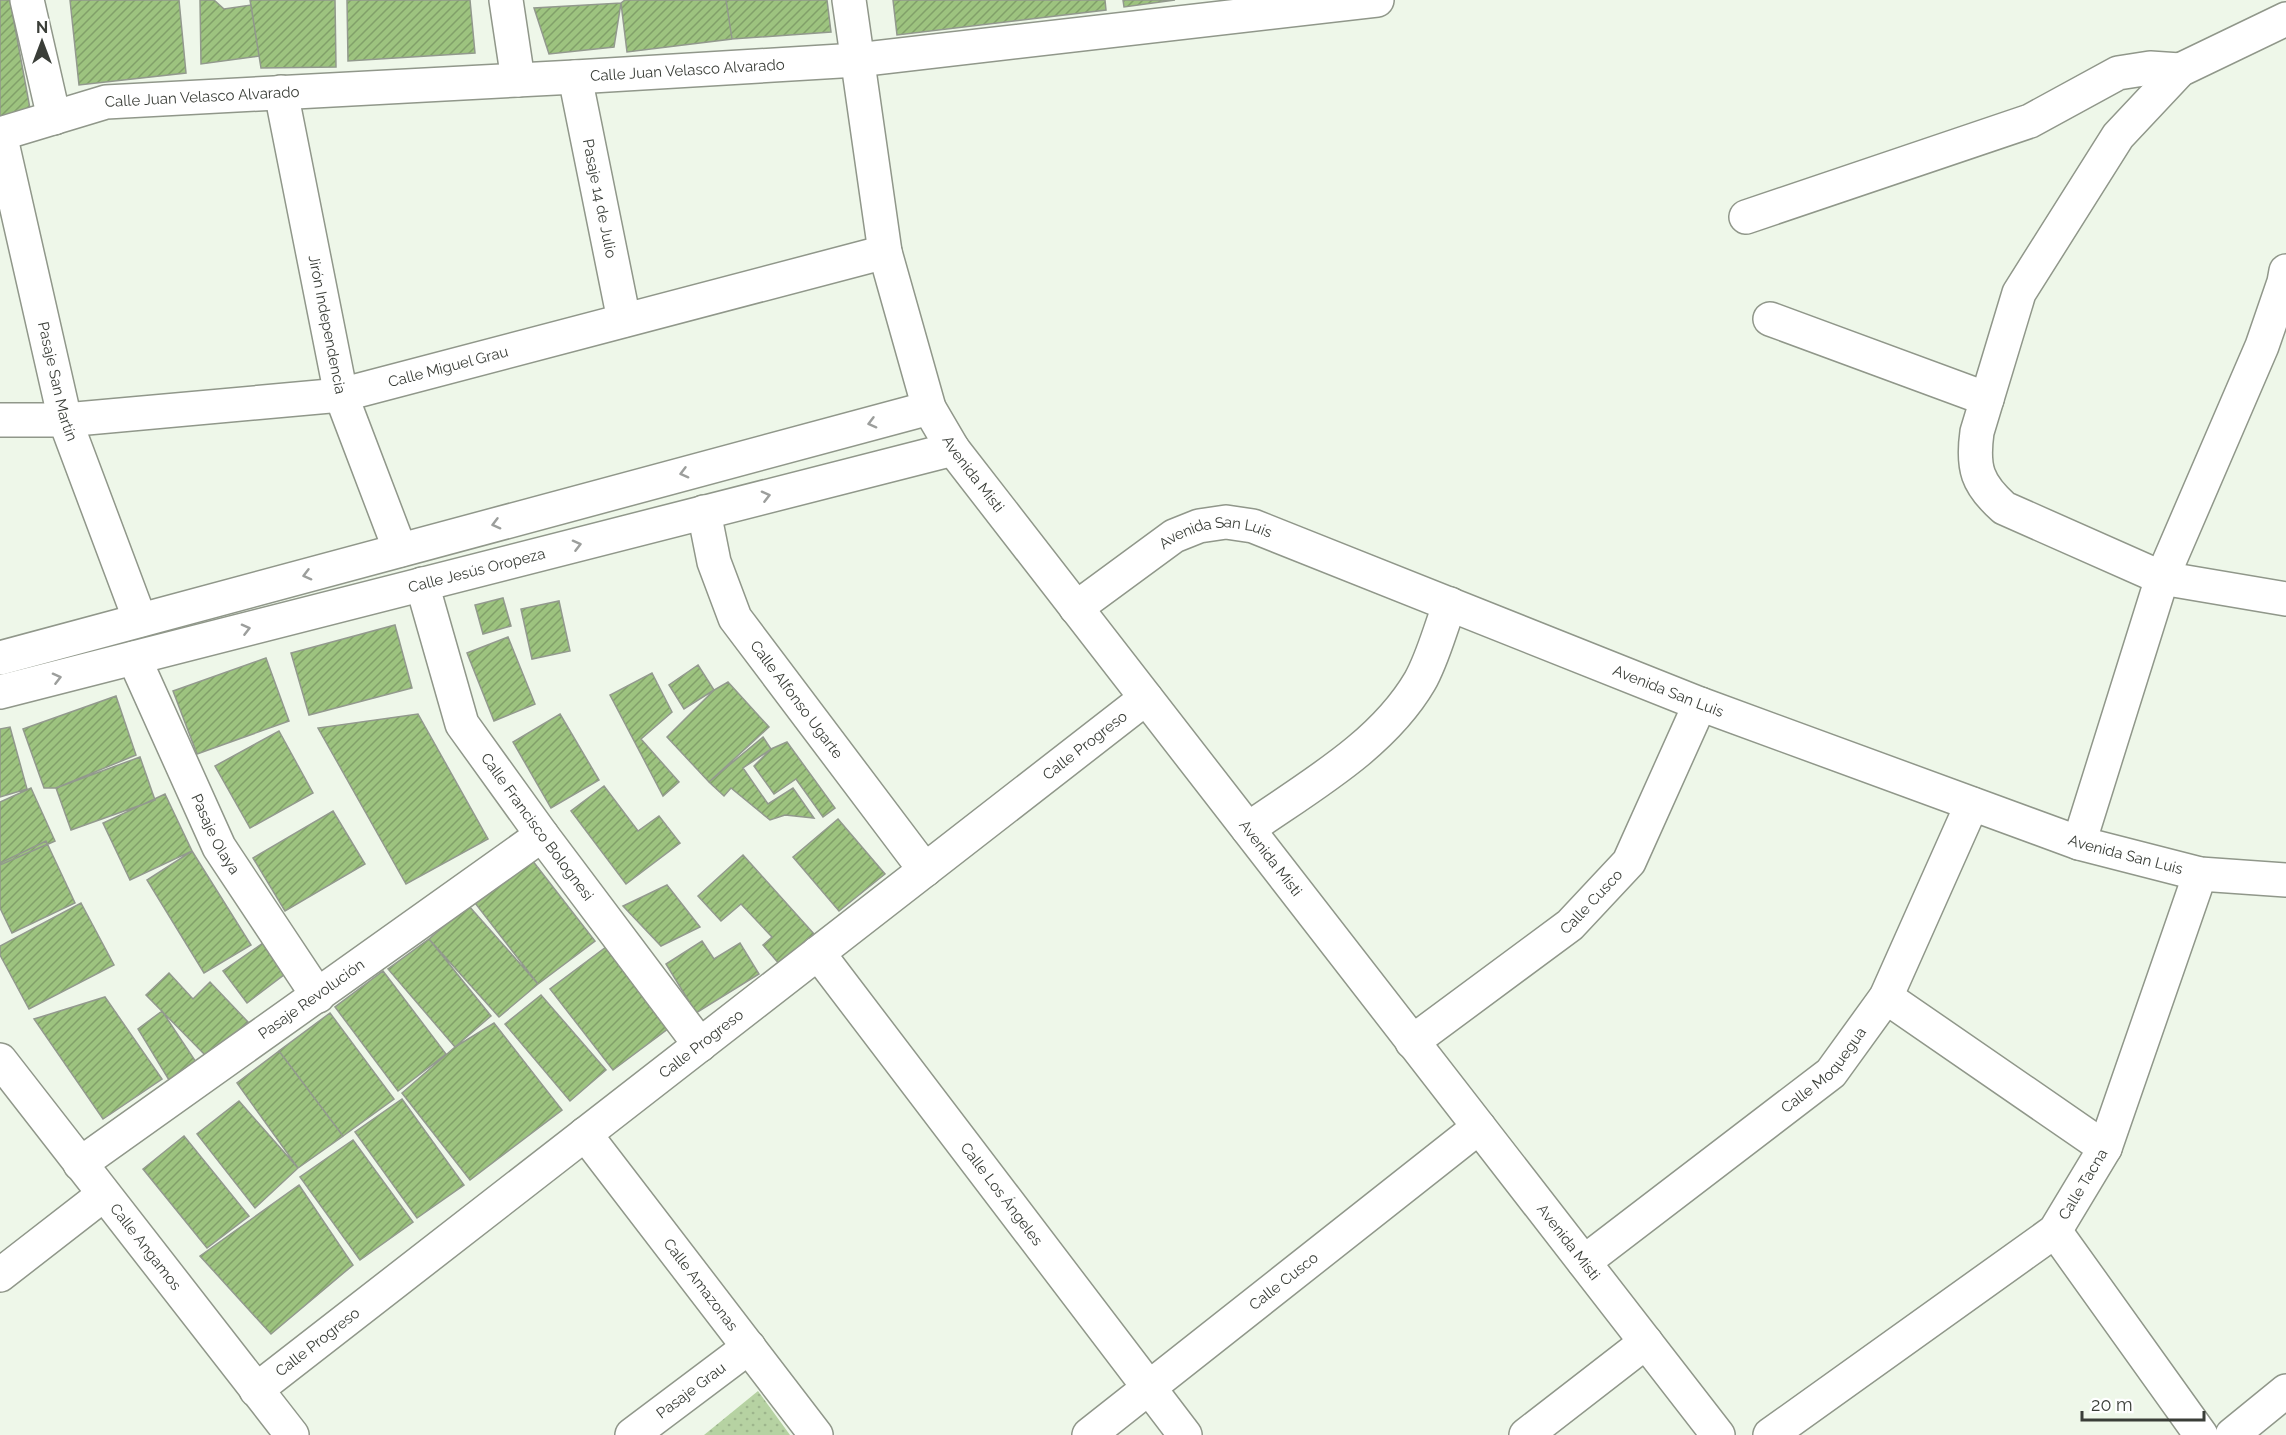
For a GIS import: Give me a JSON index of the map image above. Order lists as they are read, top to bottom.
{
  "streets": {
    "street": [
      "Calle Juan Velasco Alvarado",
      "Pasaje 14 de Julio",
      "Jirón Independencia",
      "Calle Miguel Grau",
      "Pasaje San Martín",
      "Avenida Misti",
      "Avenida San Luis",
      "Calle Jesús Oropeza",
      "Calle Alfonso Ugarte",
      "Calle Progreso",
      "Calle Francisco Bolognesi",
      "Pasaje Olaya",
      "Calle Cusco",
      "Pasaje Revolución",
      "Calle Moquegua",
      "Calle Tacna",
      "Calle Los Ángeles",
      "Calle Angamos",
      "Calle Amazonas",
      "Pasaje Grau"
    ]
  },
  "crossings": [
    ["Calle Juan Velasco Alvarado", "Pasaje 14 de Julio"],
    ["Calle Juan Velasco Alvarado", "Jirón Independencia"],
    ["Calle Juan Velasco Alvarado", "Pasaje San Martín"],
    ["Calle Juan Velasco Alvarado", "Avenida Misti"],
    ["Pasaje 14 de Julio", "Calle Miguel Grau"],
    ["Jirón Independencia", "Calle Miguel Grau"],
    ["Calle Miguel Grau", "Pasaje San Martín"],
    ["Calle Miguel Grau", "Avenida Misti"],
    ["Avenida Misti", "Avenida San Luis"],
    ["Avenida Misti", "Calle Jesús Oropeza"],
    ["Avenida Misti", "Calle Progreso"],
    ["Avenida Misti", "Calle Cusco"],
    ["Avenida Misti", "Calle Moquegua"],
    ["Avenida San Luis", "Calle Cusco"],
    ["Avenida San Luis", "Calle Moquegua"],
    ["Avenida San Luis", "Calle Tacna"],
    ["Calle Jesús Oropeza", "Calle Alfonso Ugarte"],
    ["Calle Jesús Oropeza", "Calle Francisco Bolognesi"],
    ["Calle Jesús Oropeza", "Pasaje Olaya"],
    ["Calle Alfonso Ugarte", "Calle Progreso"],
    ["Calle Progreso", "Calle Francisco Bolognesi"],
    ["Calle Progreso", "Calle Los Ángeles"],
    ["Calle Progreso", "Calle Angamos"],
    ["Calle Progreso", "Calle Amazonas"],
    ["Calle Francisco Bolognesi", "Pasaje Revolución"],
    ["Pasaje Olaya", "Pasaje Revolución"],
    ["Calle Cusco", "Calle Los Ángeles"],
    ["Pasaje Revolución", "Calle Angamos"],
    ["Calle Amazonas", "Pasaje Grau"]
  ],
  "scale_bar": "20 m",
  "north": "top"
}
